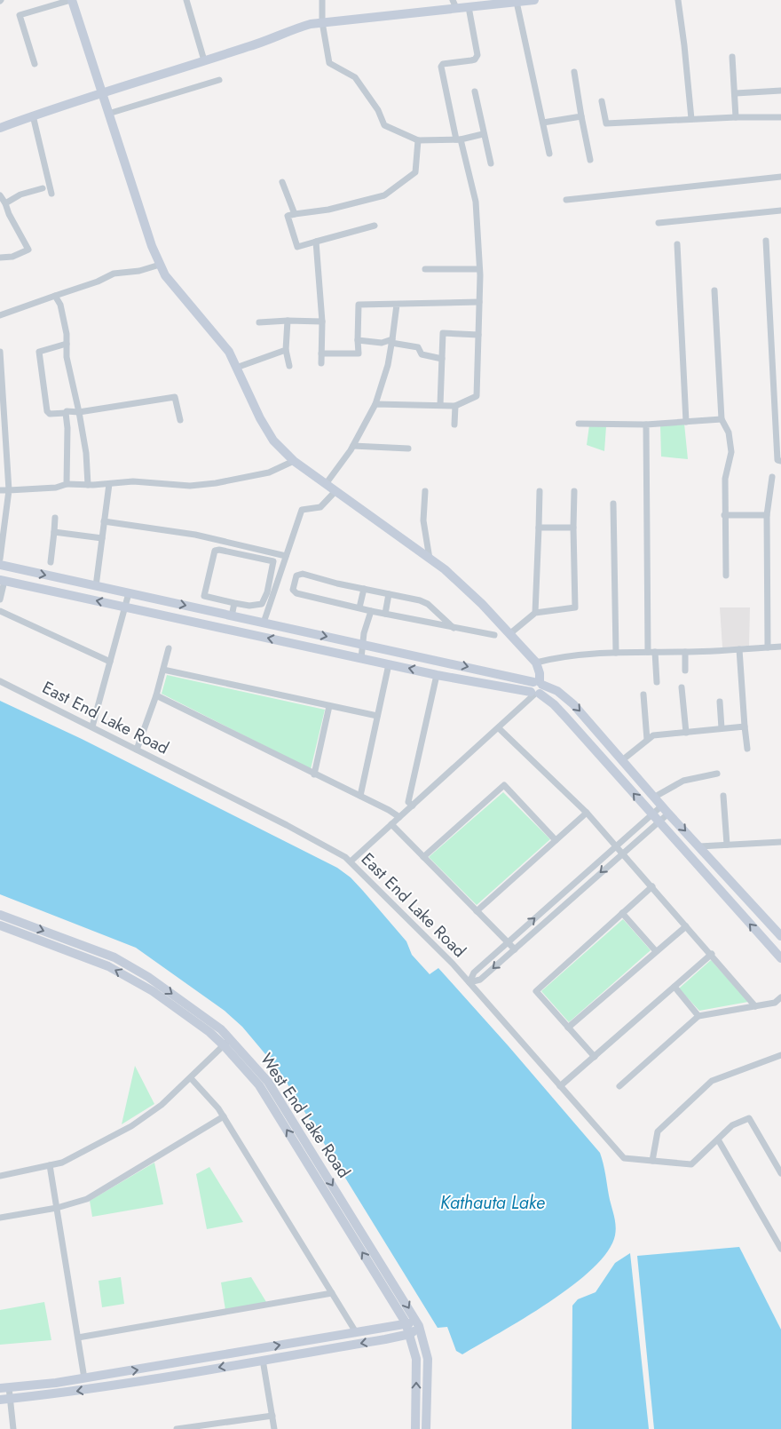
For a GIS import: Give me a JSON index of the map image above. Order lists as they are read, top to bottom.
{
  "streets": {
    "street": ["East End Lake Road", "West End Lake Road"]
  },
  "water": ["Kathauta Lake"]
}
